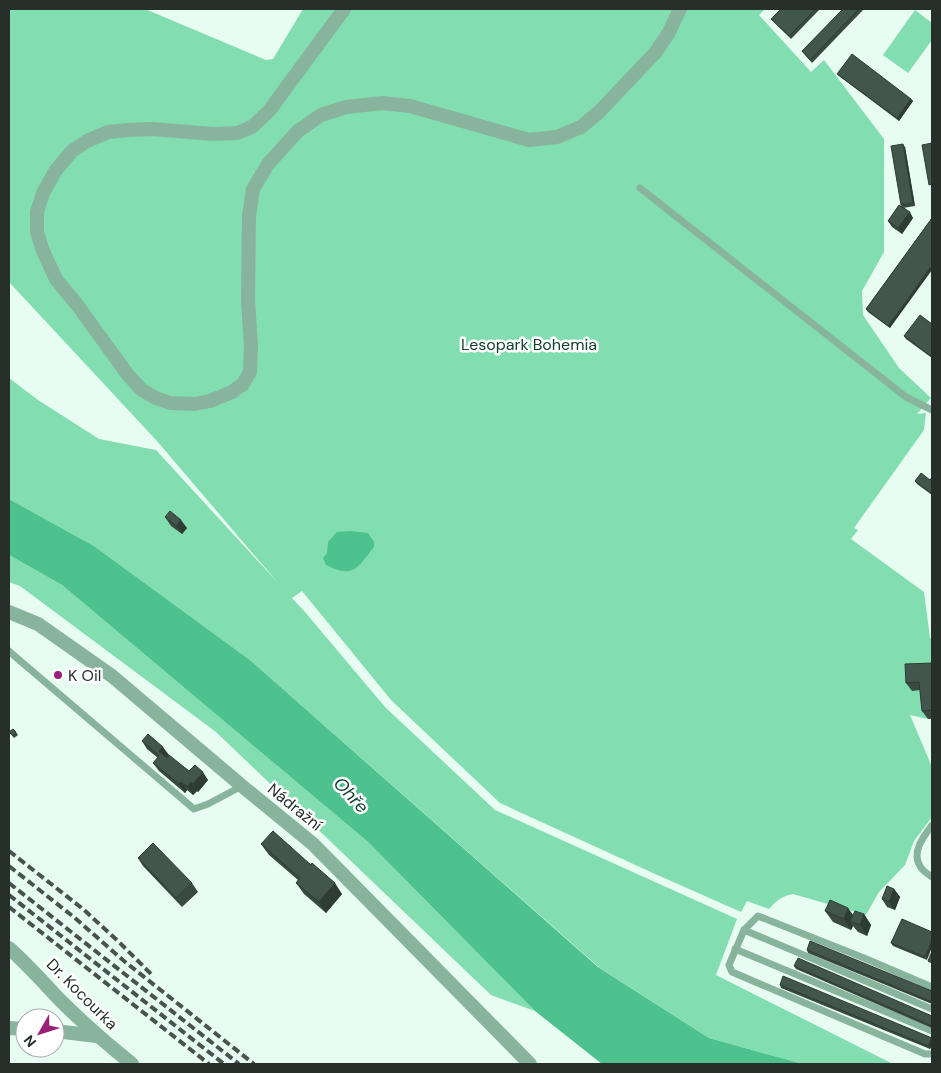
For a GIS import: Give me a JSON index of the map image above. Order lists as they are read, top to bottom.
{
  "streets": {
    "street": ["Nádražní", "Dr. Kocourka"]
  },
  "water": ["Ohře"],
  "parks": ["Lesopark Bohemia"],
  "places": ["K Oil"],
  "north": "bottom left"
}
